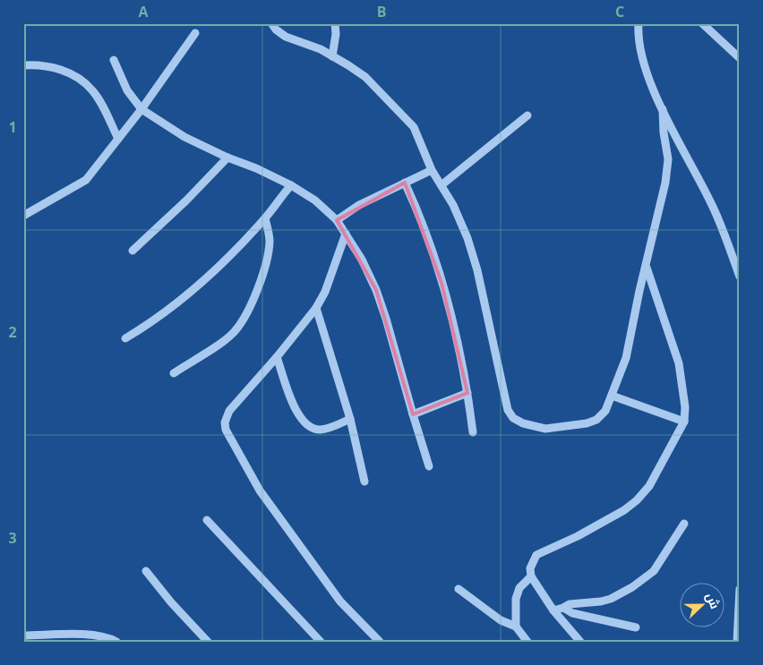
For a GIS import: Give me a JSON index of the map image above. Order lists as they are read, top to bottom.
{
  "north": "right",
  "grid": {
    "columns": ["A", "B", "C"],
    "rows": ["1", "2", "3"]
  }
}
